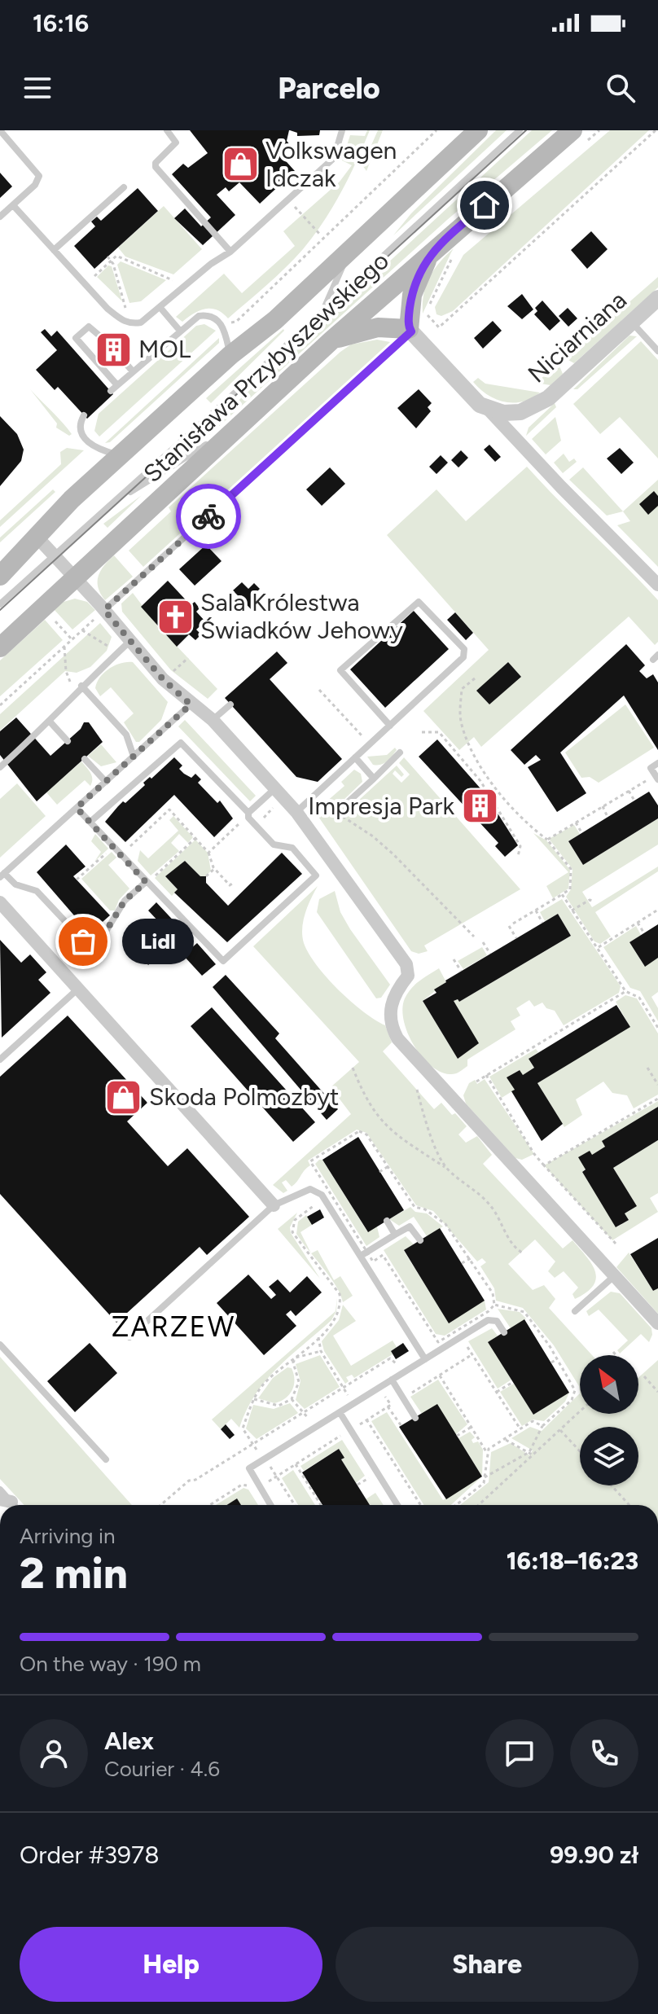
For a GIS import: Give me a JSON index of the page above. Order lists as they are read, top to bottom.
{
  "streets": {
    "main road": ["Stanisława Przybyszewskiego"],
    "street": ["Niciarniana"]
  },
  "districts": ["ZARZEW"],
  "places": {
    "shop": ["Volkswagen Idczak", "Skoda Polmozbyt"],
    "building": ["MOL", "Impresja Park"],
    "church": ["Sala Królestwa Świadków Jehowy"],
    "other": ["Lidl"]
  },
  "north": "top left",
  "page": {
    "status": "16:16",
    "header": "Parcelo",
    "bubble": "Lidl",
    "heading": ["2 min", "Arriving in", "16:18–16:23"],
    "panel": [
      "Alex",
      "Courier · 4.6",
      "Order #3978",
      "99.90 zł"
    ],
    "bar": "On the way · 190 m",
    "buttons": ["Help", "Share"]
  }
}
